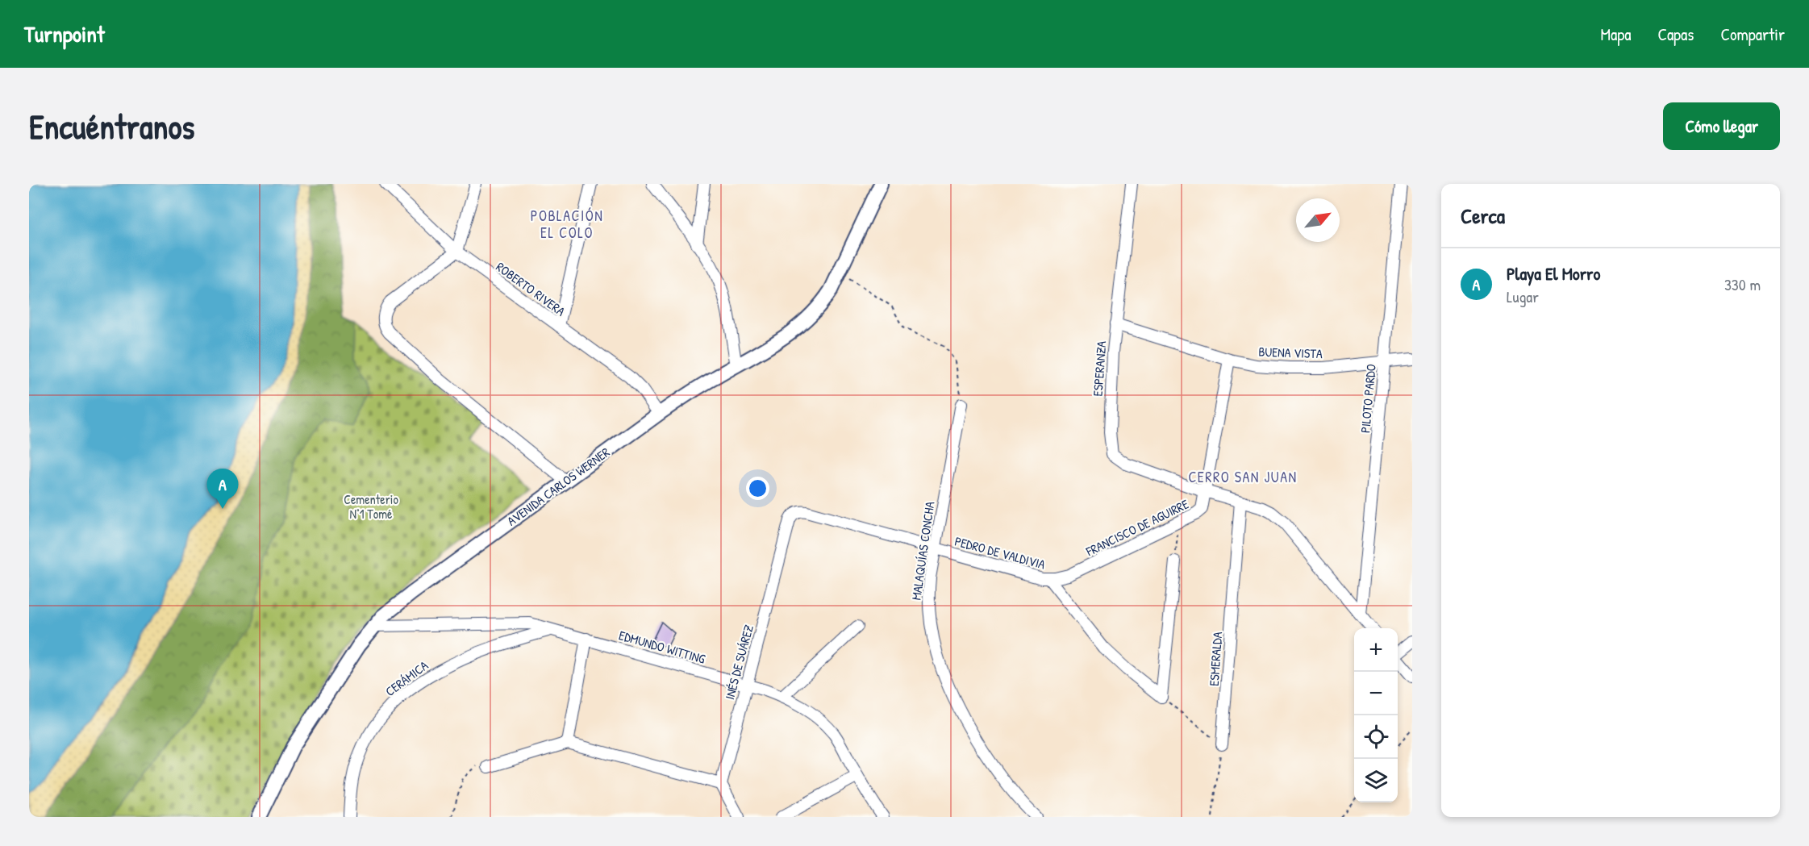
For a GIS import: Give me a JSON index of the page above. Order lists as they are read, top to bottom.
{
  "streets": {
    "main road": ["AVENIDA CARLOS WERNER"],
    "street": [
      "ROBERTO RIVERA",
      "BUENA VISTA",
      "ESPERANZA",
      "PILOTO PARDO",
      "FRANCISCO DE AGUIRRE",
      "MALAQUÍAS CONCHA",
      "PEDRO DE VALDIVIA",
      "EDMUNDO WITTING",
      "ESMERALDA",
      "INÉS DE SUÁREZ",
      "CERÁMICA"
    ]
  },
  "crossings": [
    ["ROBERTO RIVERA", "AVENIDA CARLOS WERNER"],
    ["BUENA VISTA", "ESPERANZA"],
    ["BUENA VISTA", "PILOTO PARDO"],
    ["BUENA VISTA", "FRANCISCO DE AGUIRRE"],
    ["ESPERANZA", "FRANCISCO DE AGUIRRE"],
    ["AVENIDA CARLOS WERNER", "EDMUNDO WITTING"],
    ["FRANCISCO DE AGUIRRE", "PEDRO DE VALDIVIA"],
    ["MALAQUÍAS CONCHA", "PEDRO DE VALDIVIA"],
    ["PEDRO DE VALDIVIA", "INÉS DE SUÁREZ"],
    ["EDMUNDO WITTING", "INÉS DE SUÁREZ"],
    ["EDMUNDO WITTING", "CERÁMICA"]
  ],
  "districts": ["POBLACIÓN EL COLO", "CERRO SAN JUAN"],
  "parks": ["Cementerio N°1 Tomé"],
  "north": "top right",
  "page": {
    "header": "Turnpoint",
    "nav": ["Mapa", "Capas", "Compartir"],
    "buttons": "Cómo llegar",
    "title": "Encuéntranos",
    "heading": "Cerca",
    "list": [
      {
        "mark": "A",
        "name": "Playa El Morro",
        "note": "Lugar",
        "value": "330 m"
      }
    ],
    "pins": "A",
    "map_buttons": ["+", "−"]
  }
}
